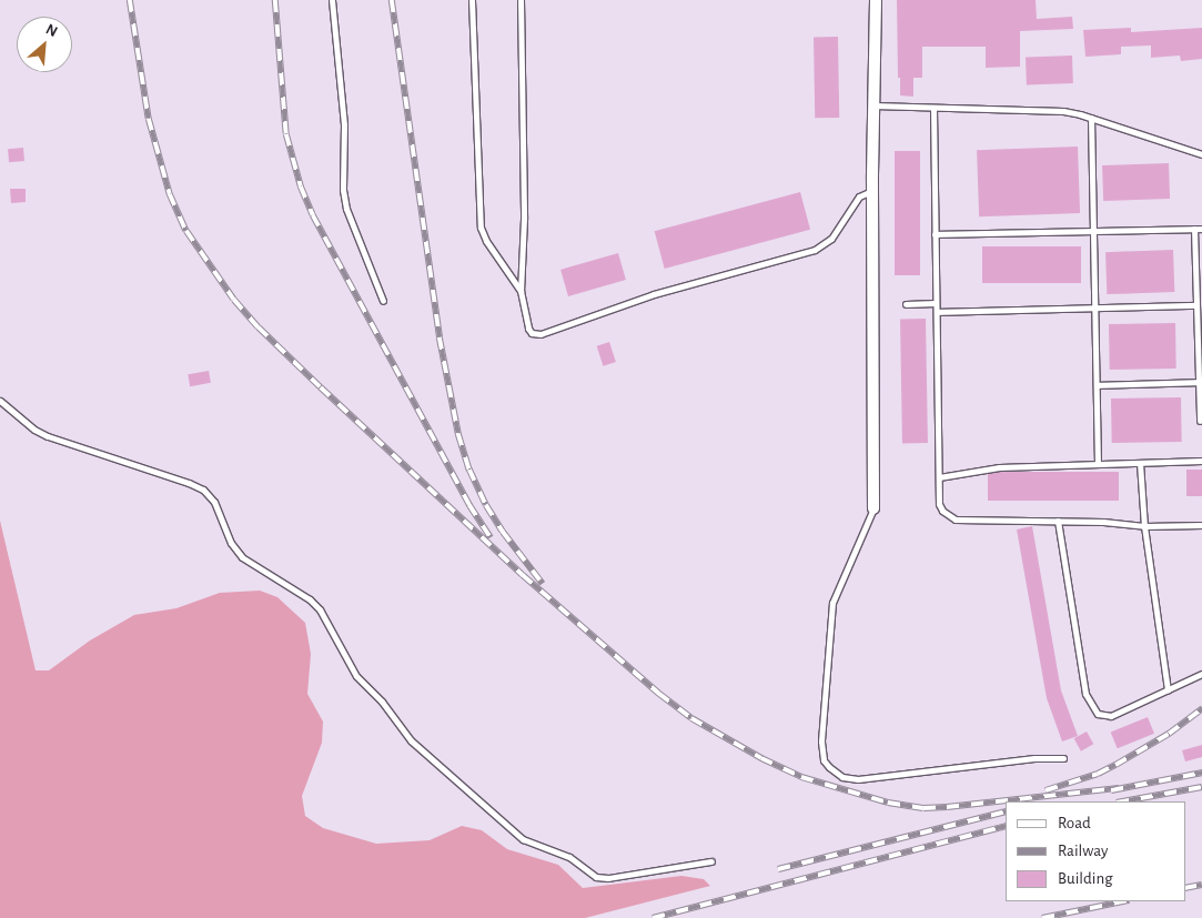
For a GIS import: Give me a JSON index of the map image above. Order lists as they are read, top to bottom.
{
  "legend": ["Road", "Railway", "Building"],
  "north": "top right"
}
